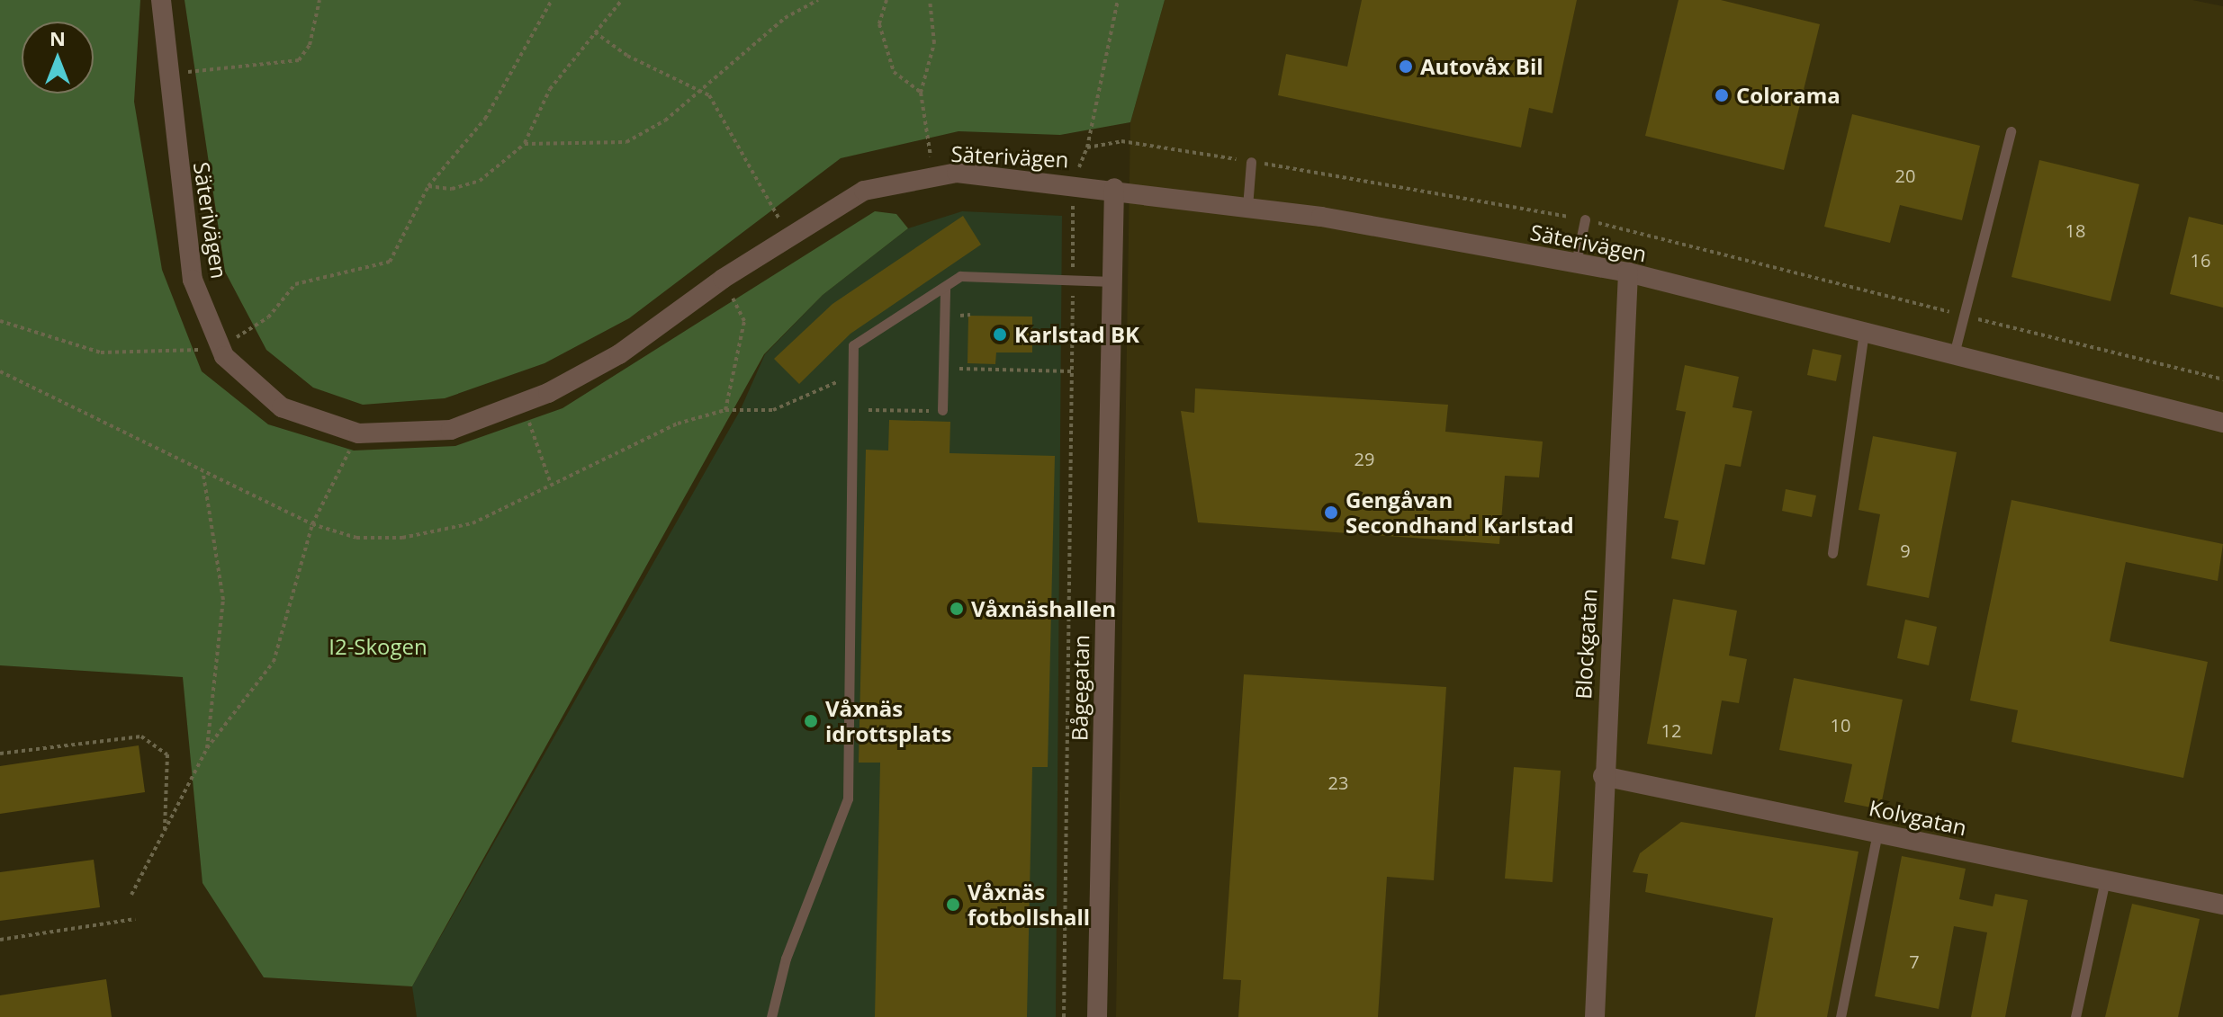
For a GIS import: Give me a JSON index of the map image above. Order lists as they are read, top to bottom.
{
  "streets": {
    "street": [
      "Säterivägen",
      "Blockgatan",
      "Bågegatan",
      "Kolvgatan"
    ]
  },
  "crossings": [
    ["Säterivägen", "Blockgatan"],
    ["Säterivägen", "Bågegatan"],
    ["Blockgatan", "Kolvgatan"]
  ],
  "parks": ["I2-Skogen"],
  "places": [
    "Autovåx Bil",
    "Colorama",
    "Karlstad BK",
    "Gengåvan Secondhand Karlstad",
    "Våxnäshallen",
    "Våxnäs idrottsplats",
    "Våxnäs fotbollshall"
  ],
  "house_numbers": [
    "20",
    "18",
    "16",
    "29",
    "9",
    "10",
    "12",
    "23",
    "7"
  ],
  "north": "top"
}
